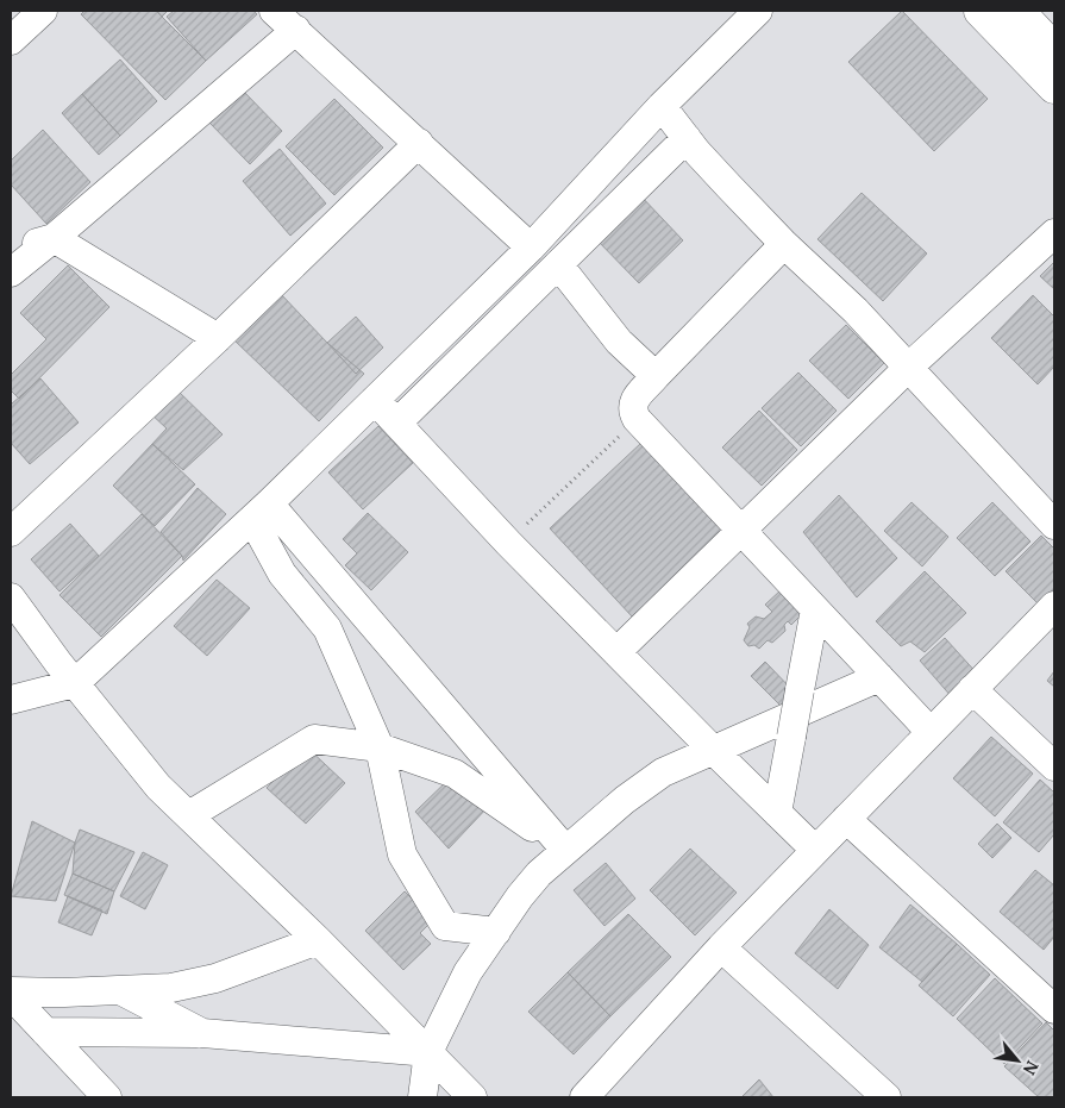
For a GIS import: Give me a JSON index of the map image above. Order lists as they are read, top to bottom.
{
  "north": "bottom right"
}
